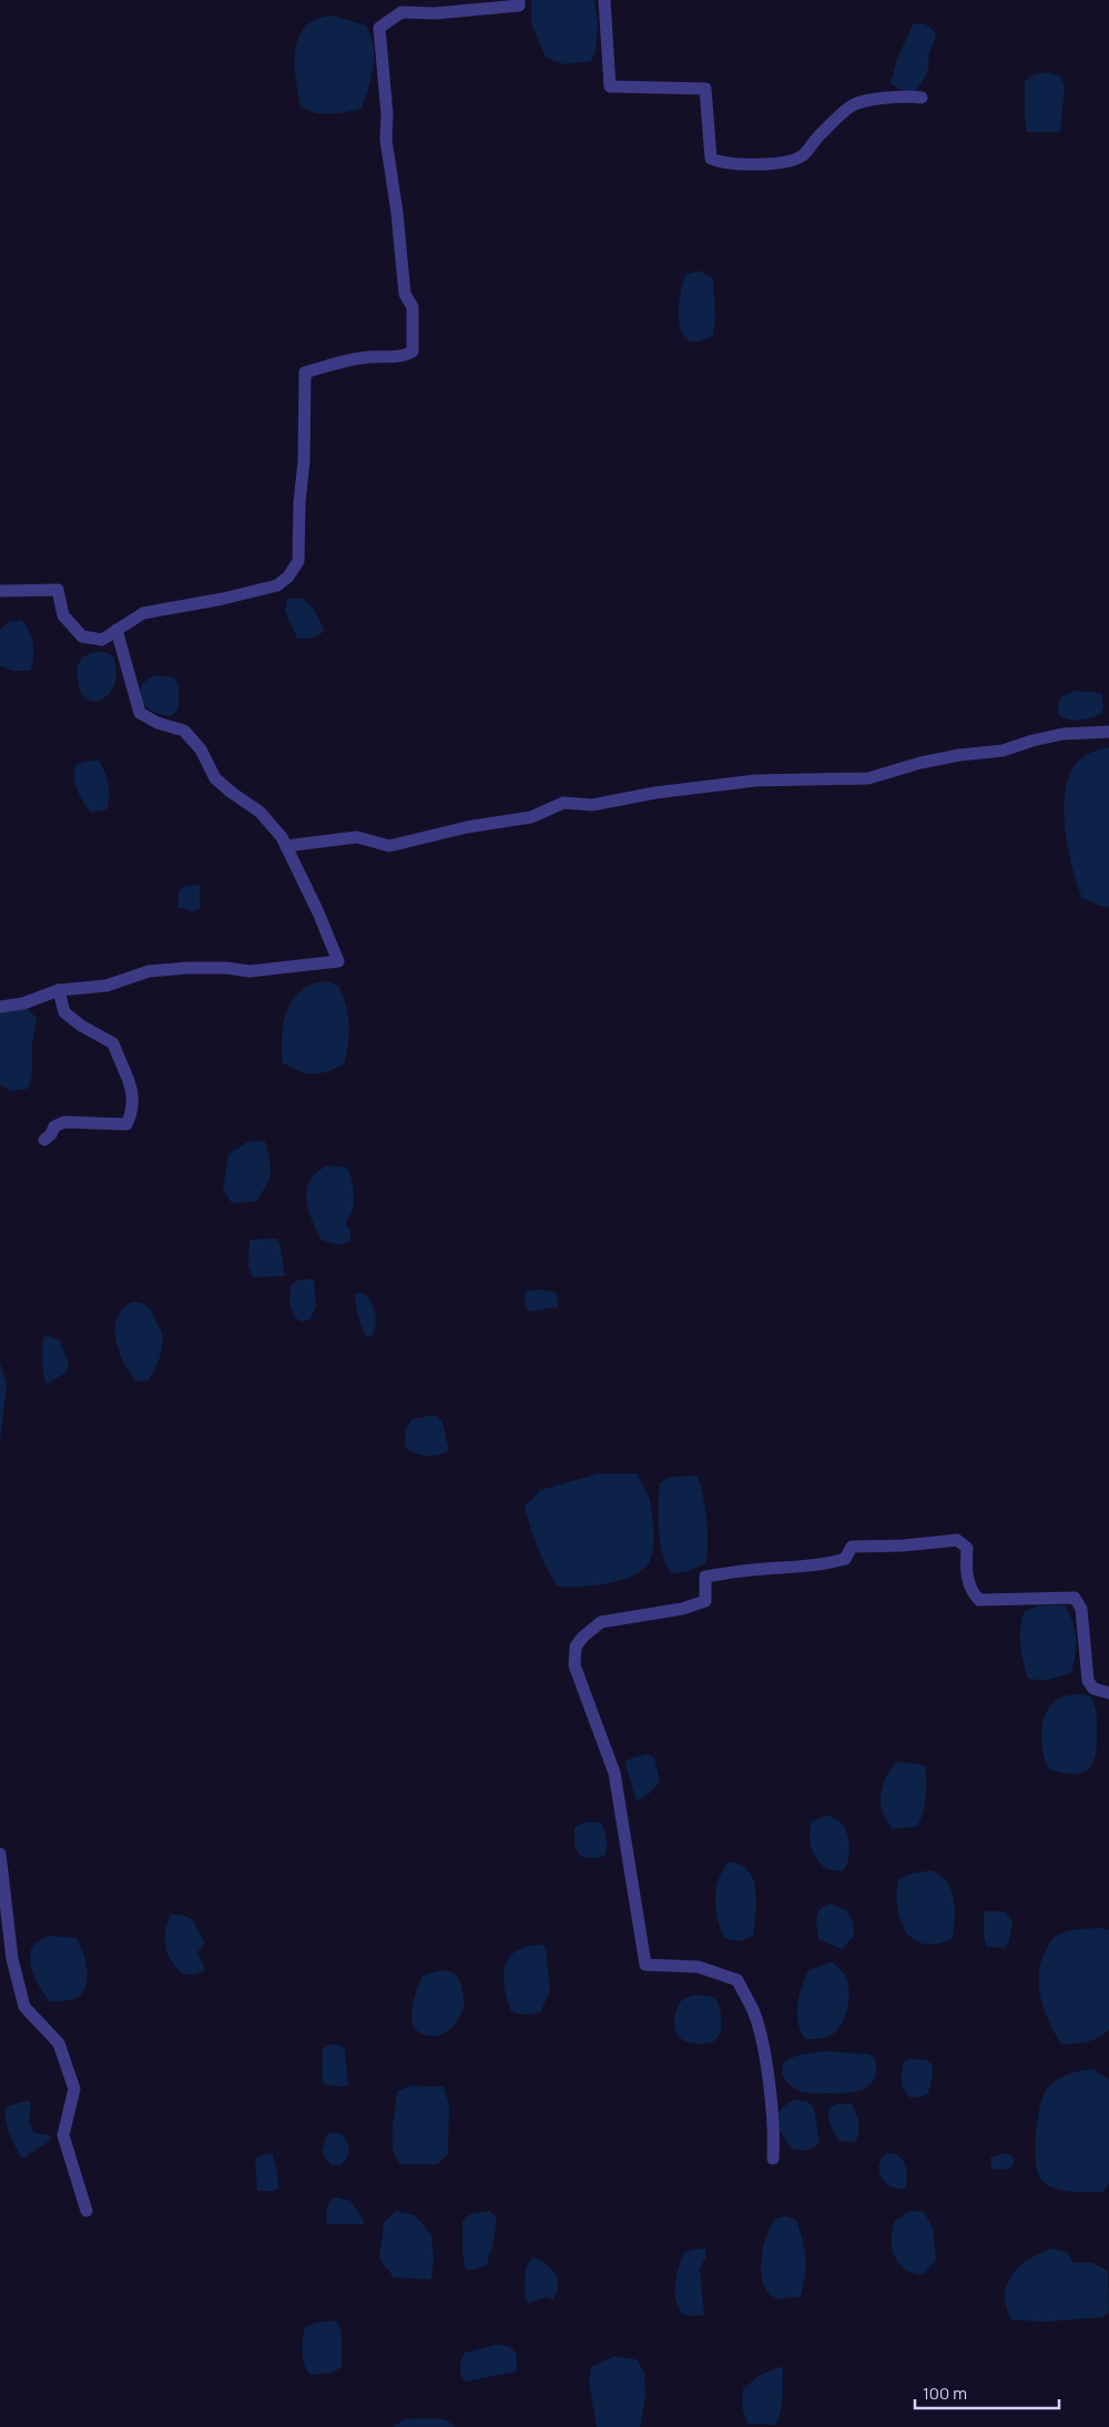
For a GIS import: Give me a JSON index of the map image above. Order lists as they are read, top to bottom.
{
  "scale_bar": "100 m"
}
